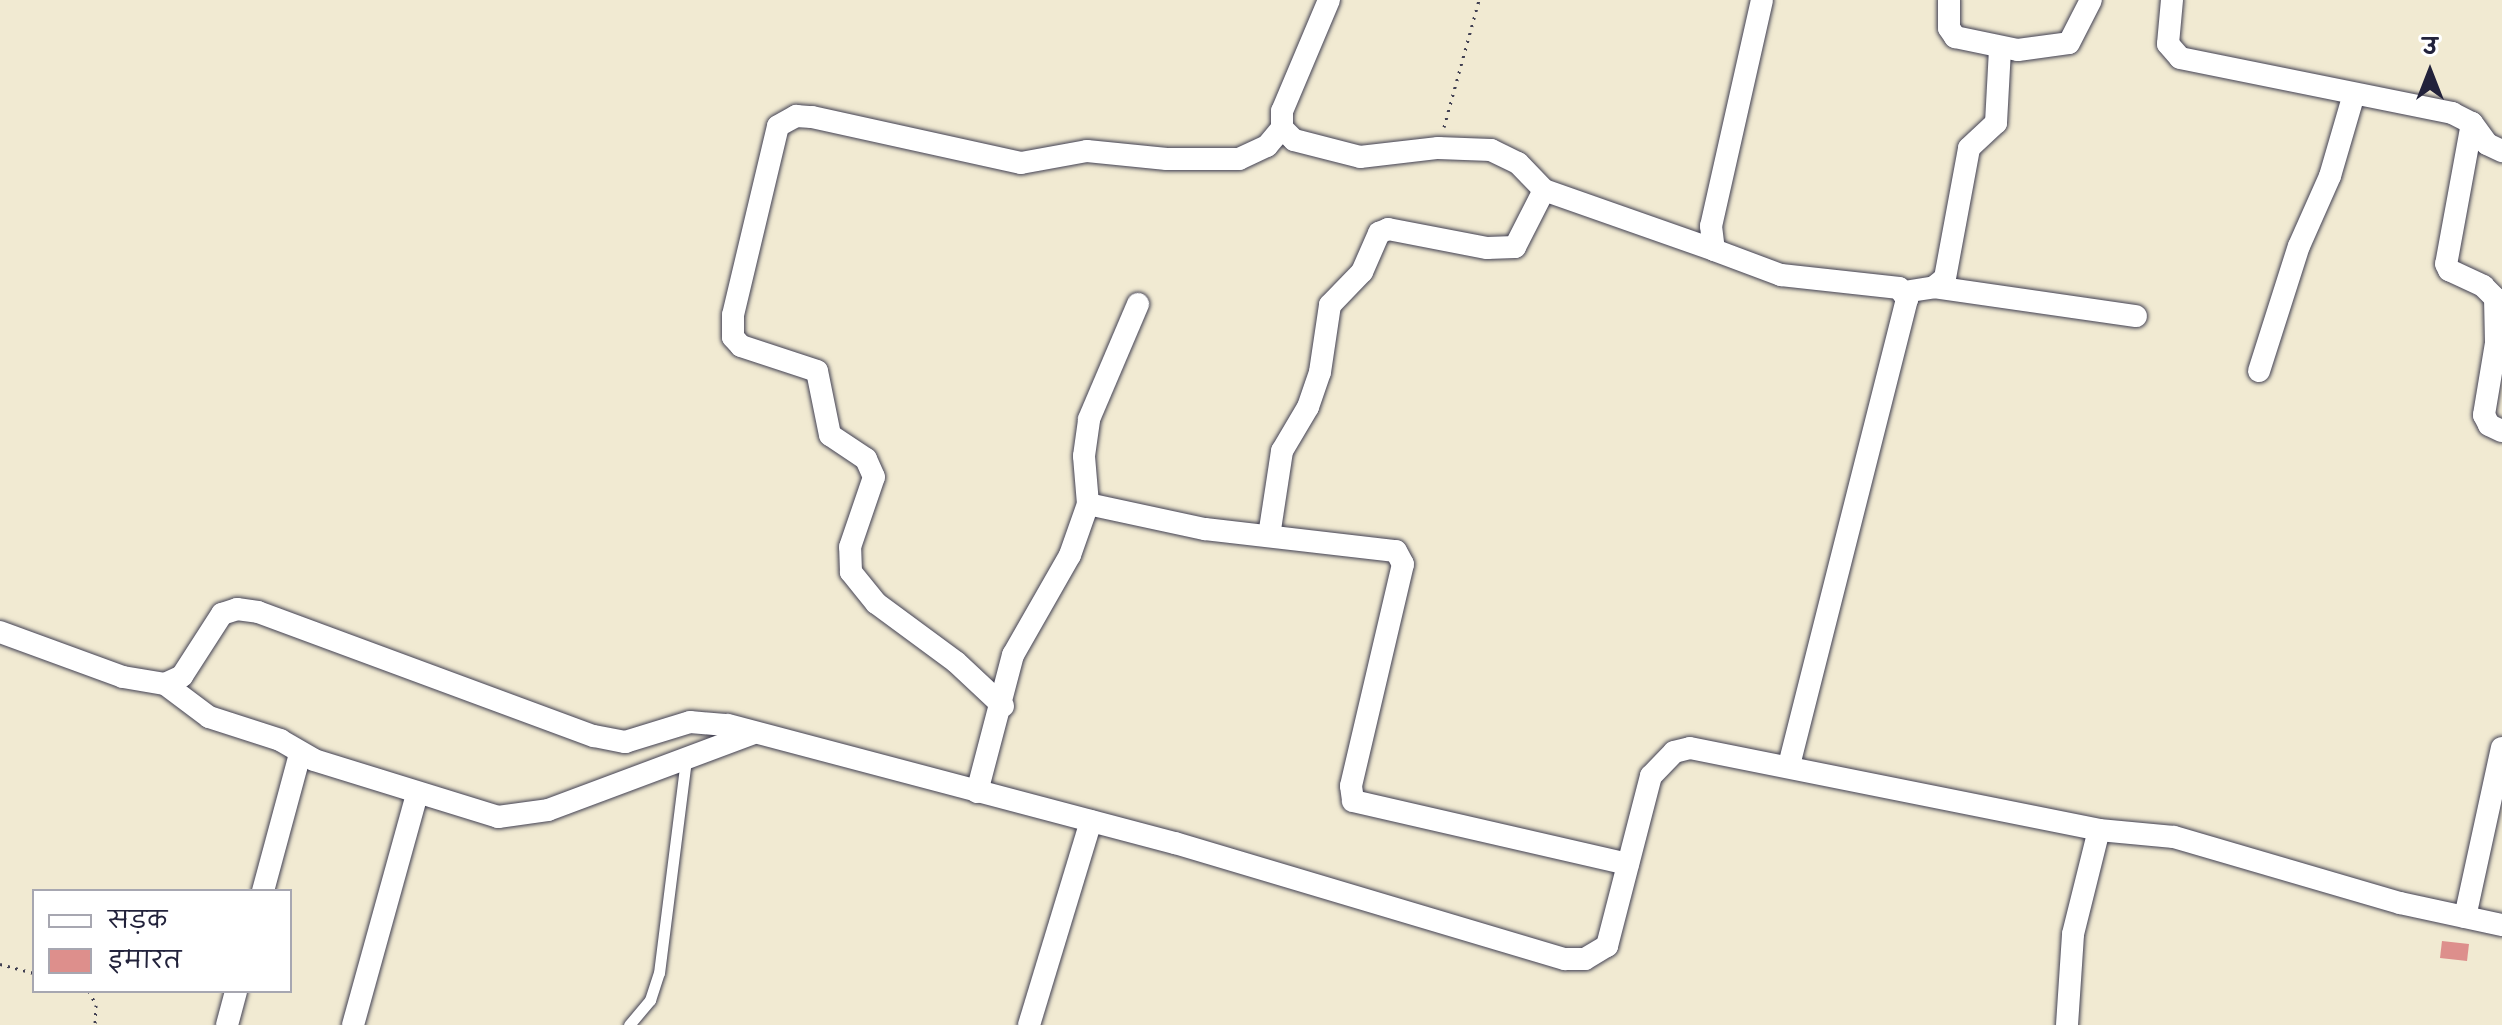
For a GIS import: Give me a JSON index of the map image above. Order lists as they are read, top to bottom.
{
  "legend": ["सड़क", "इमारत"],
  "north": "top"
}
